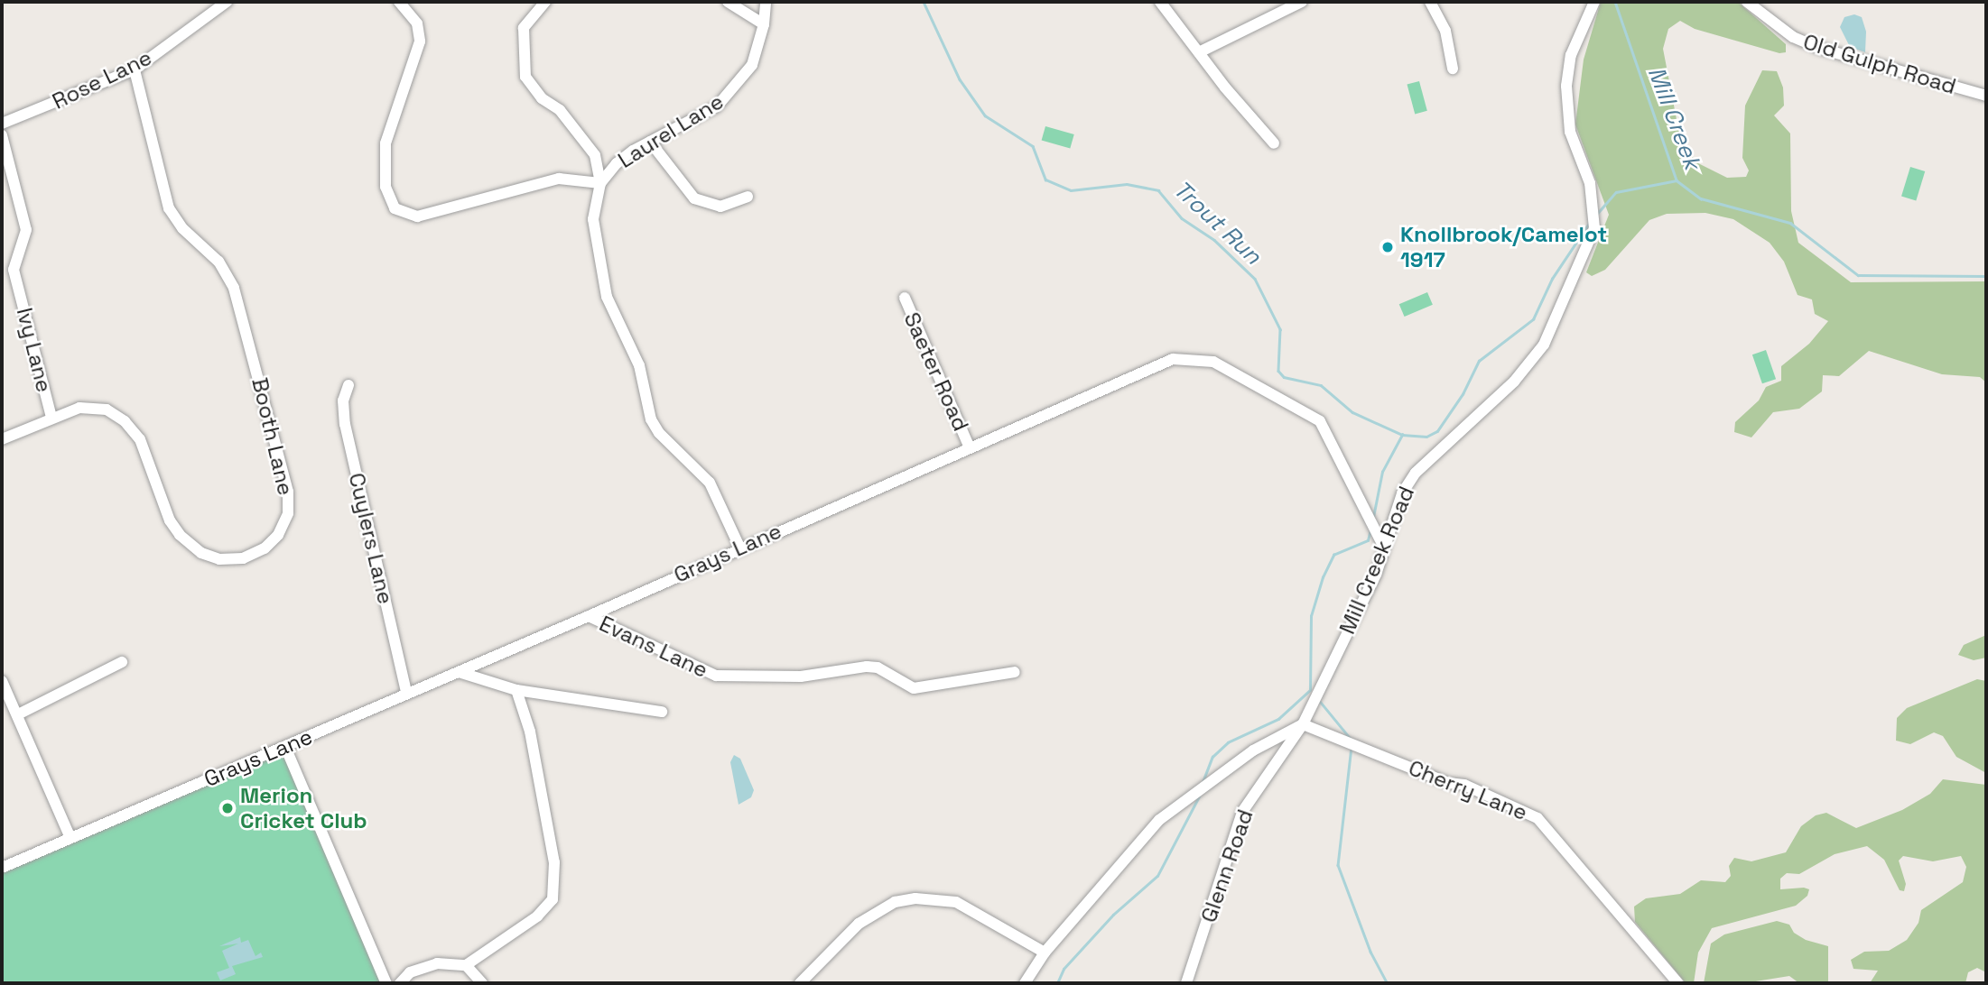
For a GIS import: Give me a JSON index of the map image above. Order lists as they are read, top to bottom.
{
  "streets": {
    "street": [
      "Old Gulph Road",
      "Rose Lane",
      "Laurel Lane",
      "Ivy Lane",
      "Saeter Road",
      "Booth Lane",
      "Cuylers Lane",
      "Grays Lane",
      "Mill Creek Road",
      "Evans Lane",
      "Cherry Lane",
      "Glenn Road"
    ]
  },
  "crossings": [
    ["Rose Lane", "Booth Lane"],
    ["Laurel Lane", "Grays Lane"],
    ["Ivy Lane", "Booth Lane"],
    ["Saeter Road", "Grays Lane"],
    ["Cuylers Lane", "Grays Lane"],
    ["Grays Lane", "Mill Creek Road"],
    ["Grays Lane", "Evans Lane"],
    ["Mill Creek Road", "Cherry Lane"],
    ["Mill Creek Road", "Glenn Road"],
    ["Cherry Lane", "Glenn Road"]
  ],
  "water": ["Mill Creek", "Trout Run"],
  "places": ["Knollbrook/Camelot 1917", "Merion Cricket Club"]
}
